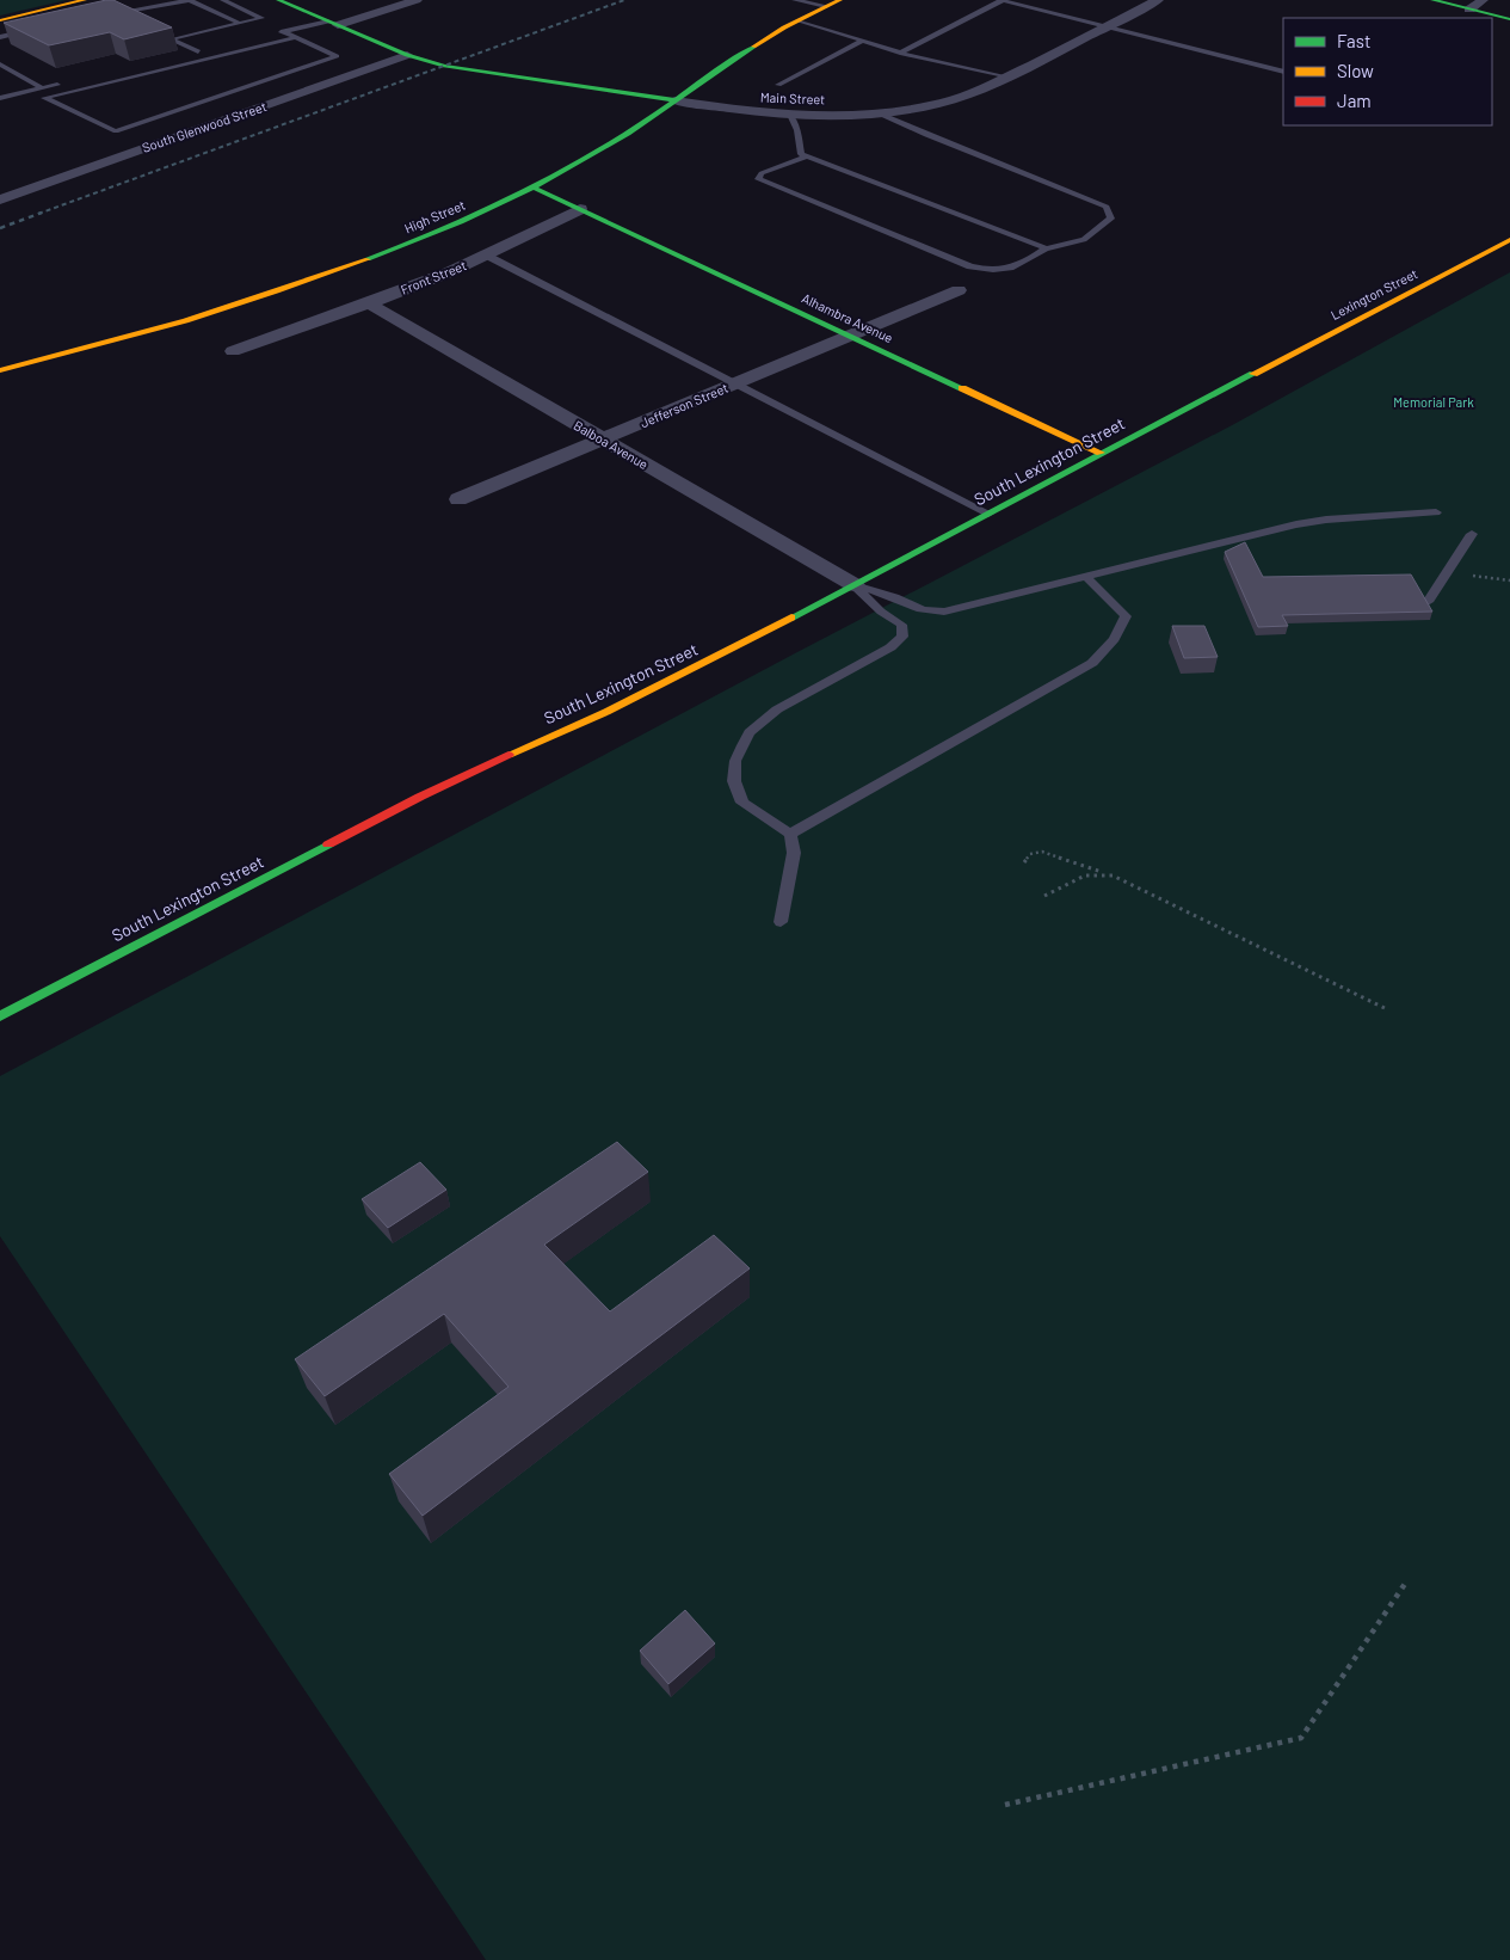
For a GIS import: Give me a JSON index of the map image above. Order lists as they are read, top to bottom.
{
  "streets": {
    "main road": [
      "Main Street",
      "High Street",
      "Lexington Street",
      "Alhambra Avenue",
      "South Lexington Street"
    ],
    "street": [
      "South Glenwood Street",
      "Front Street",
      "Jefferson Street",
      "Balboa Avenue"
    ]
  },
  "crossings": [
    ["Main Street", "South Glenwood Street"],
    ["Main Street", "High Street"],
    ["Front Street", "Alhambra Avenue"],
    ["Front Street", "Balboa Avenue"],
    ["Lexington Street", "South Lexington Street"],
    ["Alhambra Avenue", "Jefferson Street"],
    ["Alhambra Avenue", "South Lexington Street"],
    ["Jefferson Street", "Balboa Avenue"],
    ["Balboa Avenue", "South Lexington Street"]
  ],
  "parks": ["Memorial Park"],
  "legend": ["Fast", "Slow", "Jam"]
}
